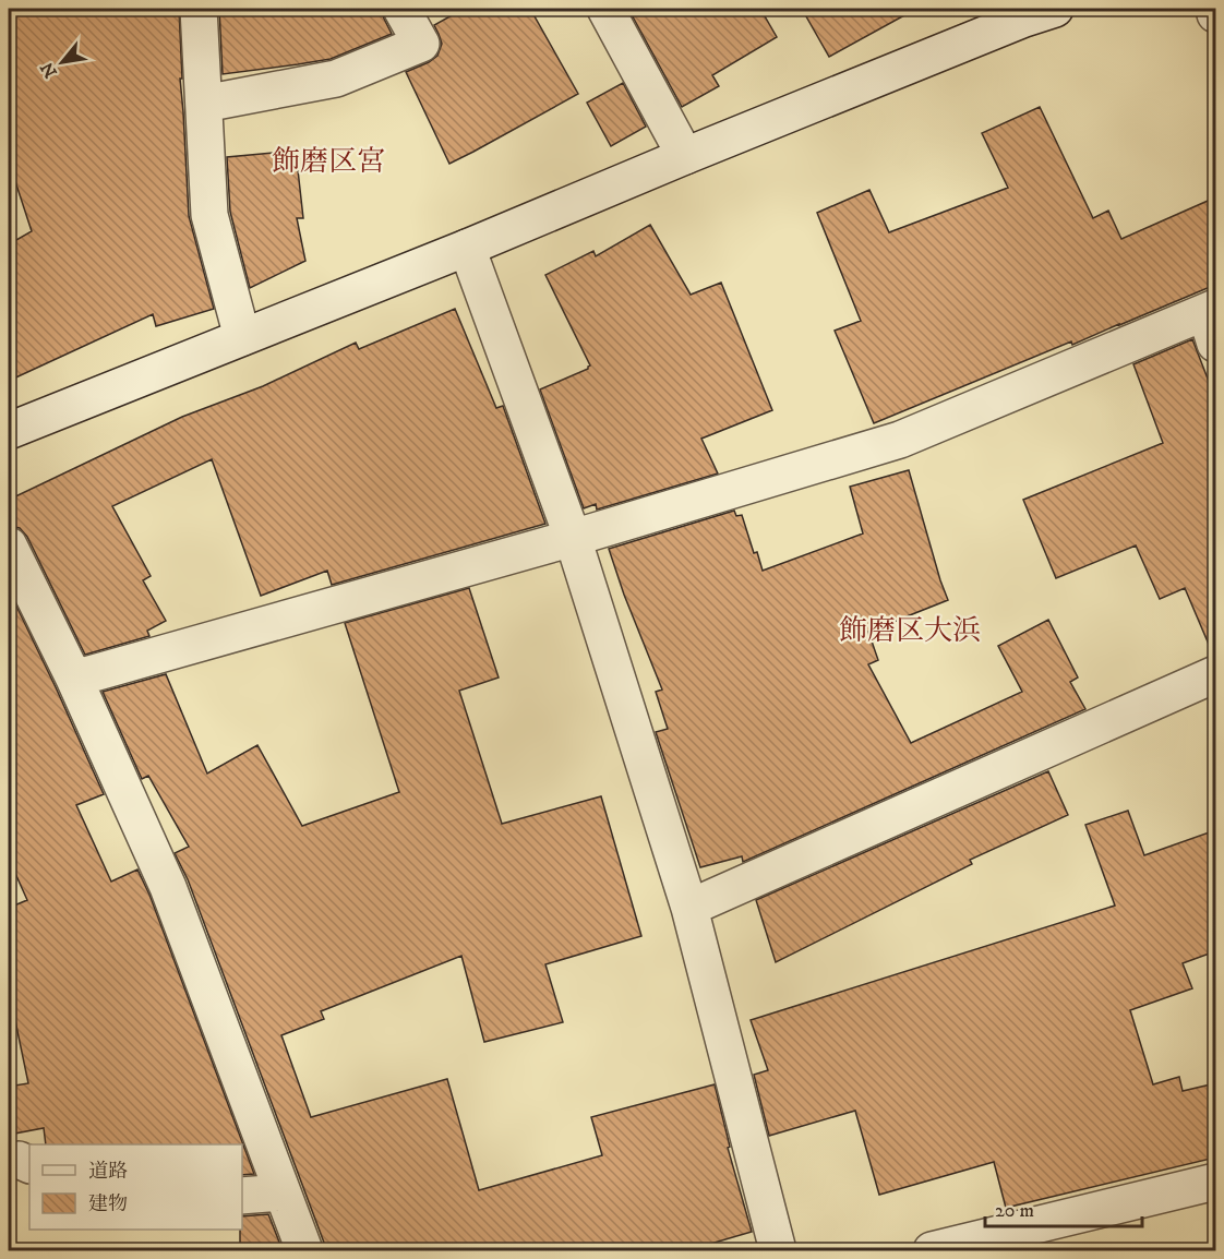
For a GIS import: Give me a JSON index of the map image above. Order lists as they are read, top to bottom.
{
  "districts": ["飾磨区宮", "飾磨区大浜"],
  "legend": ["道路", "建物"],
  "scale_bar": "20 m",
  "north": "bottom left"
}
